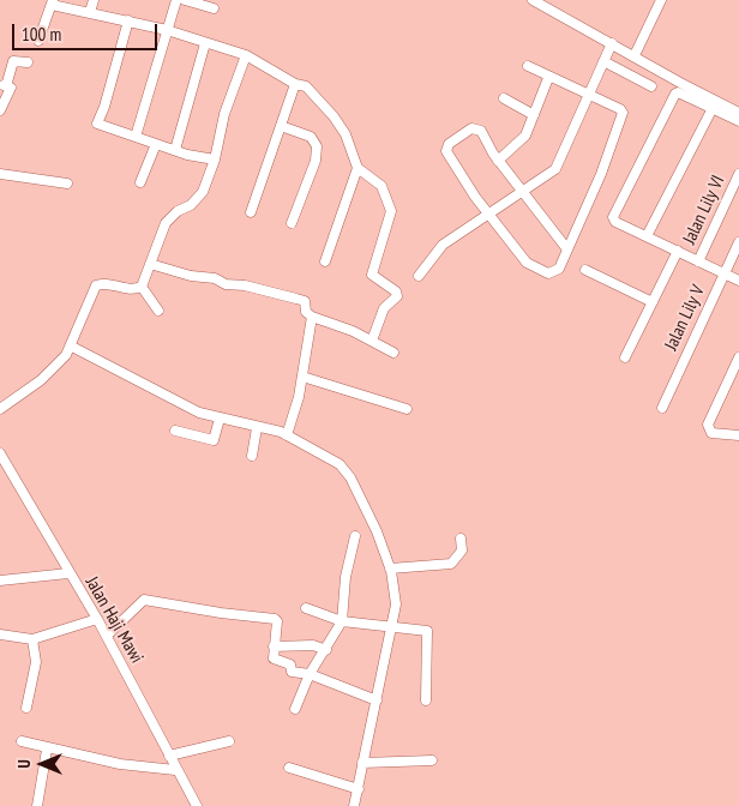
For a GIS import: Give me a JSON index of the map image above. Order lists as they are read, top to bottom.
{
  "streets": {
    "street": ["Jalan Lily VI", "Jalan Lily V", "Jalan Haji Mawi"]
  },
  "scale_bar": "100 m",
  "north": "left"
}
